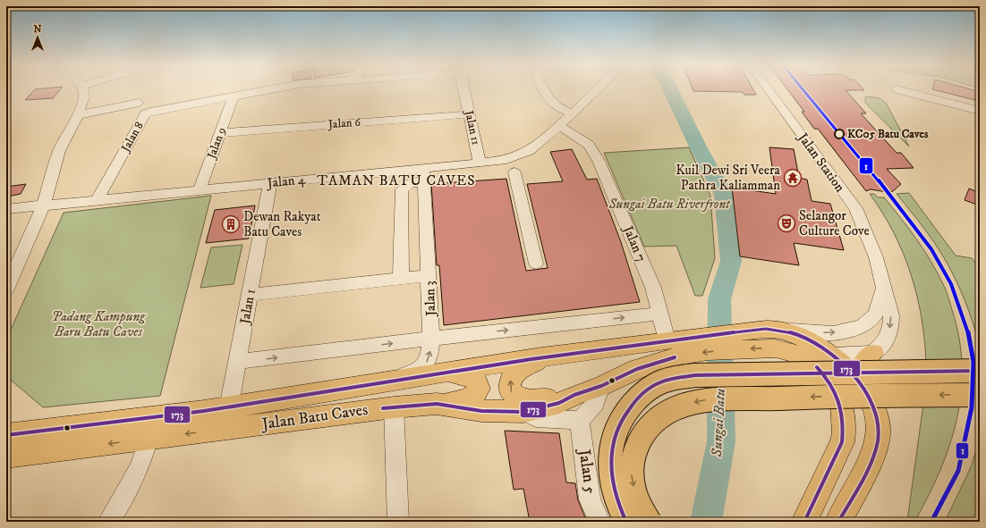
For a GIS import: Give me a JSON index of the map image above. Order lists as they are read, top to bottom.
{
  "streets": {
    "main road": ["Jalan Batu Caves"],
    "street": [
      "Jalan 6",
      "Jalan 11",
      "Jalan 8",
      "Jalan 9",
      "Jalan Station",
      "Jalan 4",
      "Jalan 7",
      "Jalan 3",
      "Jalan 1",
      "Jalan 5"
    ]
  },
  "crossings": [
    ["Jalan 6", "Jalan 11"],
    ["Jalan 6", "Jalan 9"],
    ["Jalan 11", "Jalan 4"],
    ["Jalan 8", "Jalan 9"],
    ["Jalan 8", "Jalan 4"],
    ["Jalan 9", "Jalan 4"],
    ["Jalan Station", "Jalan Batu Caves"],
    ["Jalan 4", "Jalan 7"],
    ["Jalan 4", "Jalan 3"],
    ["Jalan 4", "Jalan 1"],
    ["Jalan 7", "Jalan Batu Caves"],
    ["Jalan 3", "Jalan Batu Caves"],
    ["Jalan 1", "Jalan Batu Caves"]
  ],
  "districts": ["TAMAN BATU CAVES"],
  "water": ["Sungai Batu"],
  "parks": ["Sungai Batu Riverfront", "Padang Kampung Baru Batu Caves"],
  "places": {
    "other": ["KC05 Batu Caves"],
    "temple": ["Kuil Dewi Sri Veera Pathra Kaliamman"],
    "theatre": ["Selangor Culture Cove"],
    "building": ["Dewan Rakyat Batu Caves"]
  },
  "lines": ["rail line 1", "transit line 173"],
  "north": "top"
}
